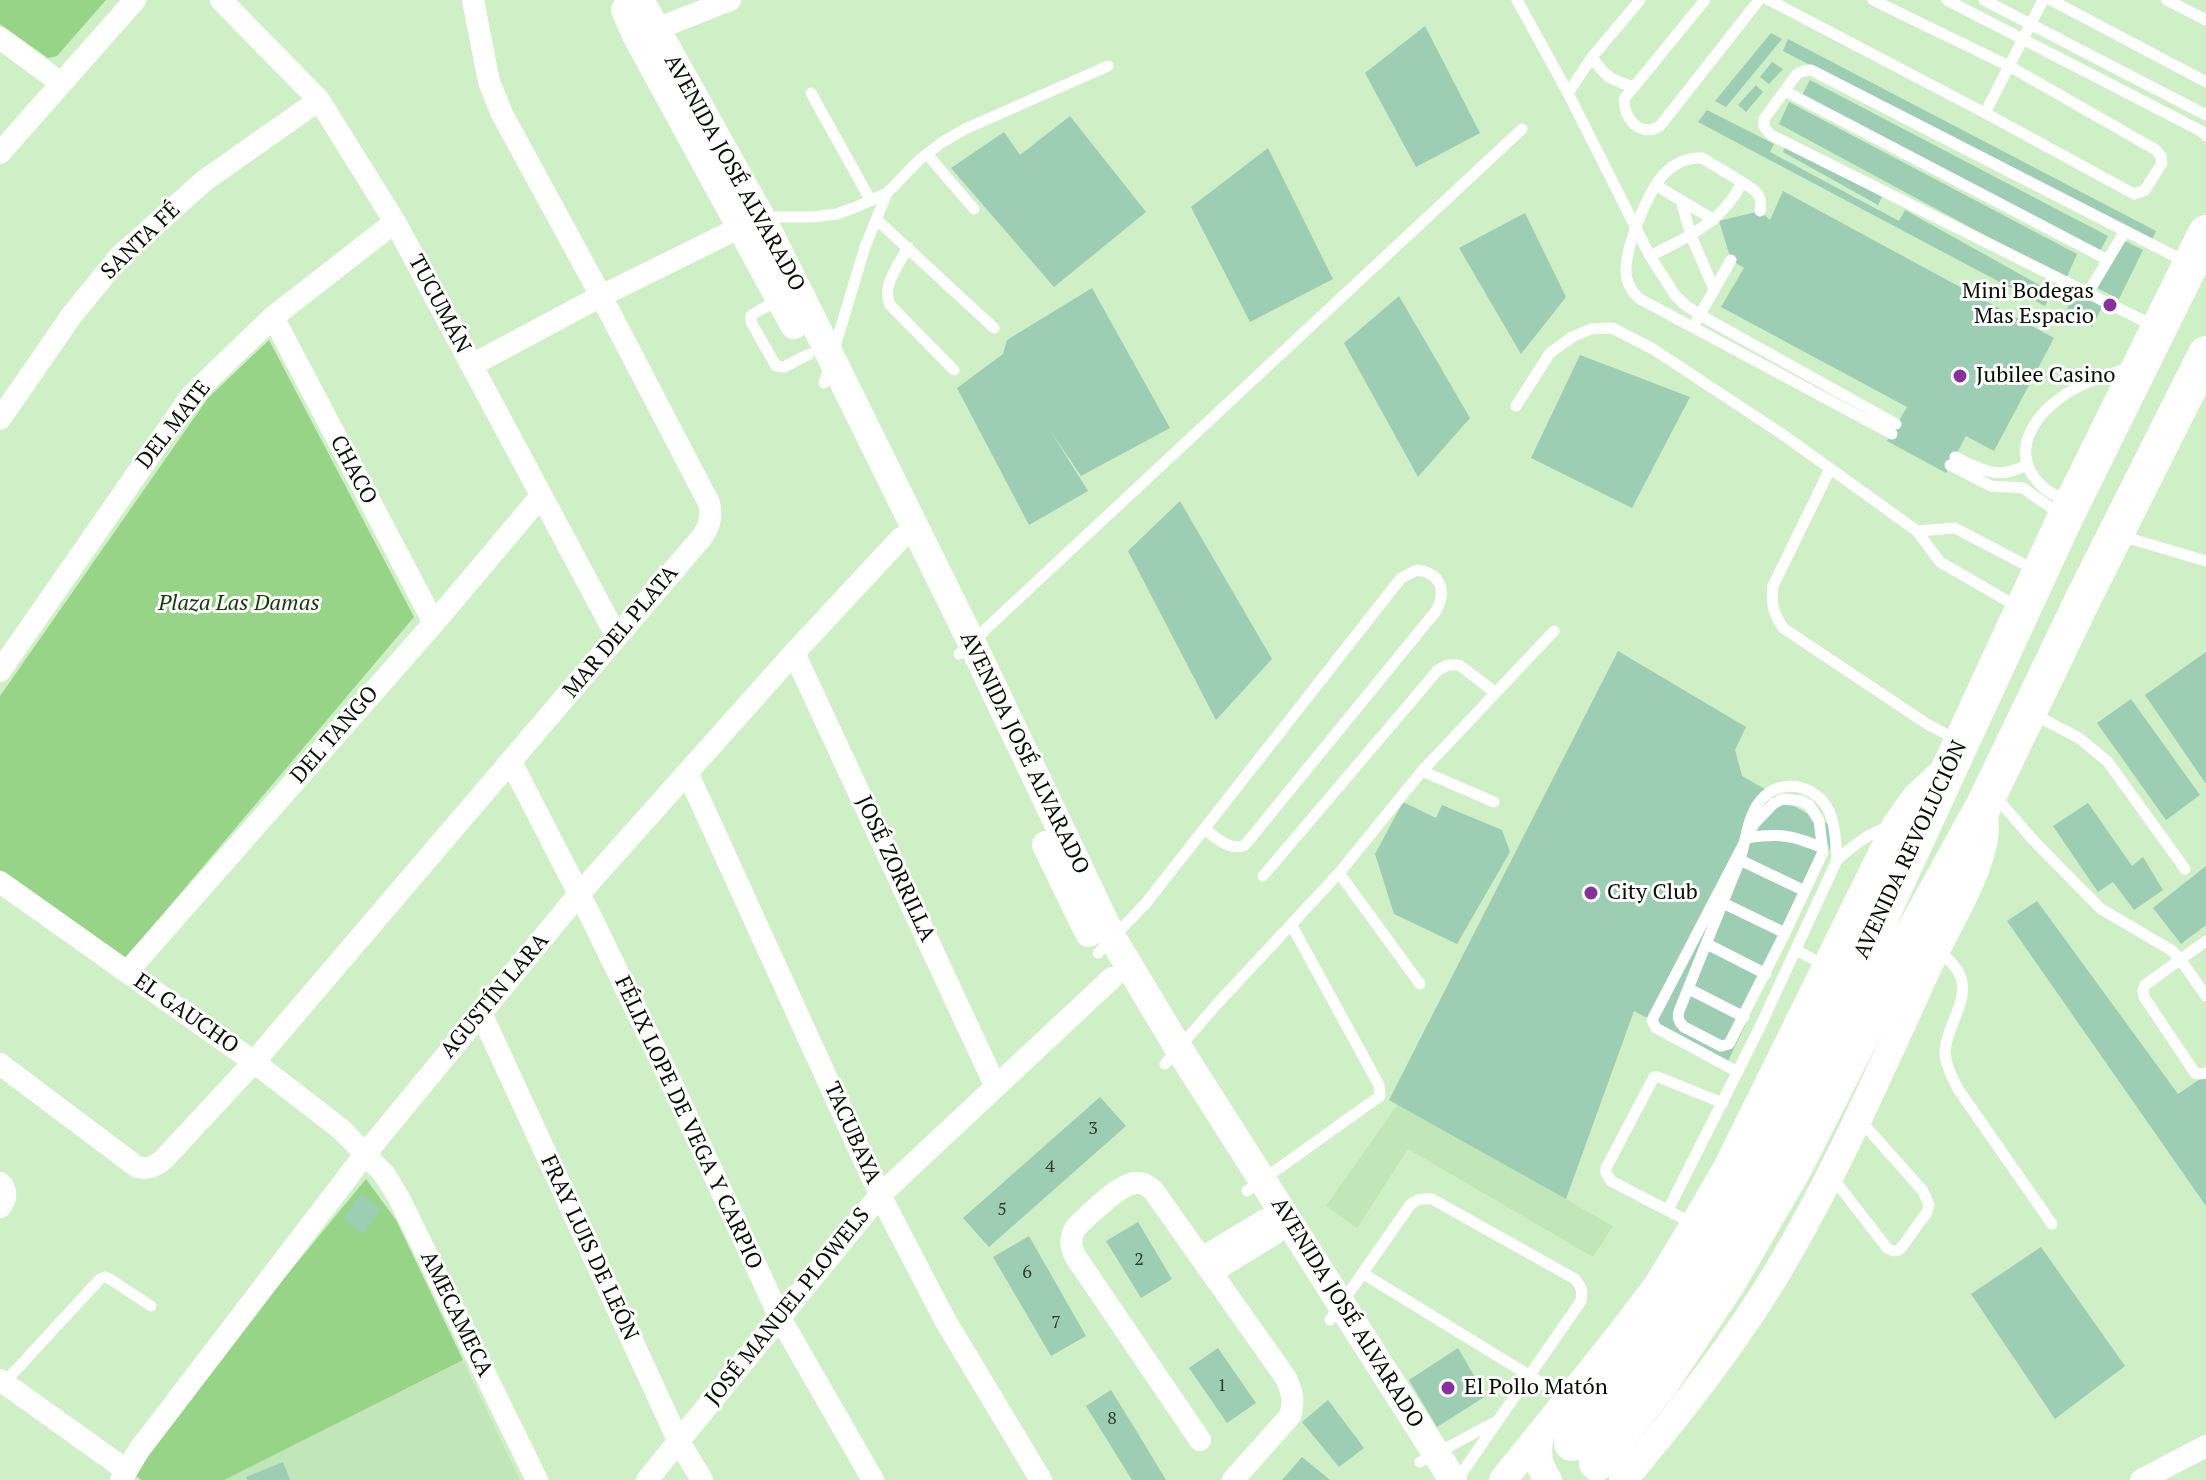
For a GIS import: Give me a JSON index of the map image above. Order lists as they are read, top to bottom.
{
  "streets": {
    "main road": ["AVENIDA REVOLUCIÓN"],
    "street": [
      "AVENIDA JOSÉ ALVARADO",
      "SANTA FÉ",
      "TUCUMÁN",
      "DEL MATE",
      "CHACO",
      "MAR DEL PLATA",
      "DEL TANGO",
      "JOSÉ ZORRILLA",
      "AGUSTÍN LARA",
      "EL GAUCHO",
      "FÉLIX LOPE DE VEGA Y CARPIO",
      "TACUBAYA",
      "FRAY LUIS DE LEÓN",
      "JOSÉ MANUEL PLOWELS",
      "AMECAMECA"
    ]
  },
  "crossings": [
    ["AVENIDA JOSÉ ALVARADO", "AGUSTÍN LARA"],
    ["AVENIDA JOSÉ ALVARADO", "JOSÉ MANUEL PLOWELS"],
    ["SANTA FÉ", "TUCUMÁN"],
    ["TUCUMÁN", "DEL MATE"],
    ["TUCUMÁN", "MAR DEL PLATA"],
    ["TUCUMÁN", "DEL TANGO"],
    ["DEL MATE", "CHACO"],
    ["CHACO", "DEL TANGO"],
    ["MAR DEL PLATA", "EL GAUCHO"],
    ["MAR DEL PLATA", "FÉLIX LOPE DE VEGA Y CARPIO"],
    ["DEL TANGO", "EL GAUCHO"],
    ["JOSÉ ZORRILLA", "AGUSTÍN LARA"],
    ["JOSÉ ZORRILLA", "JOSÉ MANUEL PLOWELS"],
    ["AGUSTÍN LARA", "EL GAUCHO"],
    ["AGUSTÍN LARA", "FÉLIX LOPE DE VEGA Y CARPIO"],
    ["AGUSTÍN LARA", "TACUBAYA"],
    ["AGUSTÍN LARA", "FRAY LUIS DE LEÓN"],
    ["AGUSTÍN LARA", "AMECAMECA"],
    ["EL GAUCHO", "AMECAMECA"],
    ["FÉLIX LOPE DE VEGA Y CARPIO", "JOSÉ MANUEL PLOWELS"],
    ["TACUBAYA", "JOSÉ MANUEL PLOWELS"],
    ["FRAY LUIS DE LEÓN", "JOSÉ MANUEL PLOWELS"]
  ],
  "parks": ["Plaza Las Damas"],
  "places": [
    "Mini Bodegas Mas Espacio",
    "Jubilee Casino",
    "City Club",
    "El Pollo Matón"
  ],
  "house_numbers": [
    "3",
    "4",
    "5",
    "2",
    "6",
    "7",
    "1",
    "8"
  ]
}
